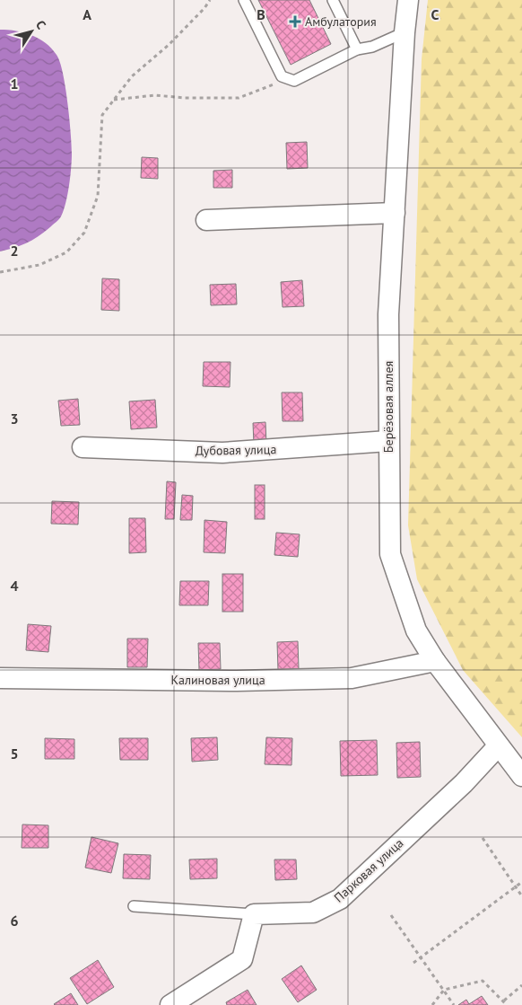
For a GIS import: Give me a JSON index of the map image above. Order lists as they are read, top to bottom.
{
  "streets": {
    "street": [
      "Берёзовая аллея",
      "Дубовая улица",
      "Калиновая улица",
      "Парковая улица"
    ]
  },
  "crossings": [
    ["Берёзовая аллея", "Дубовая улица"],
    ["Берёзовая аллея", "Калиновая улица"],
    ["Берёзовая аллея", "Парковая улица"]
  ],
  "places": {
    "health": ["Амбулатория"]
  },
  "north": "top right",
  "grid": {
    "columns": ["A", "B", "C"],
    "rows": [
      "1",
      "2",
      "3",
      "4",
      "5",
      "6"
    ]
  }
}
